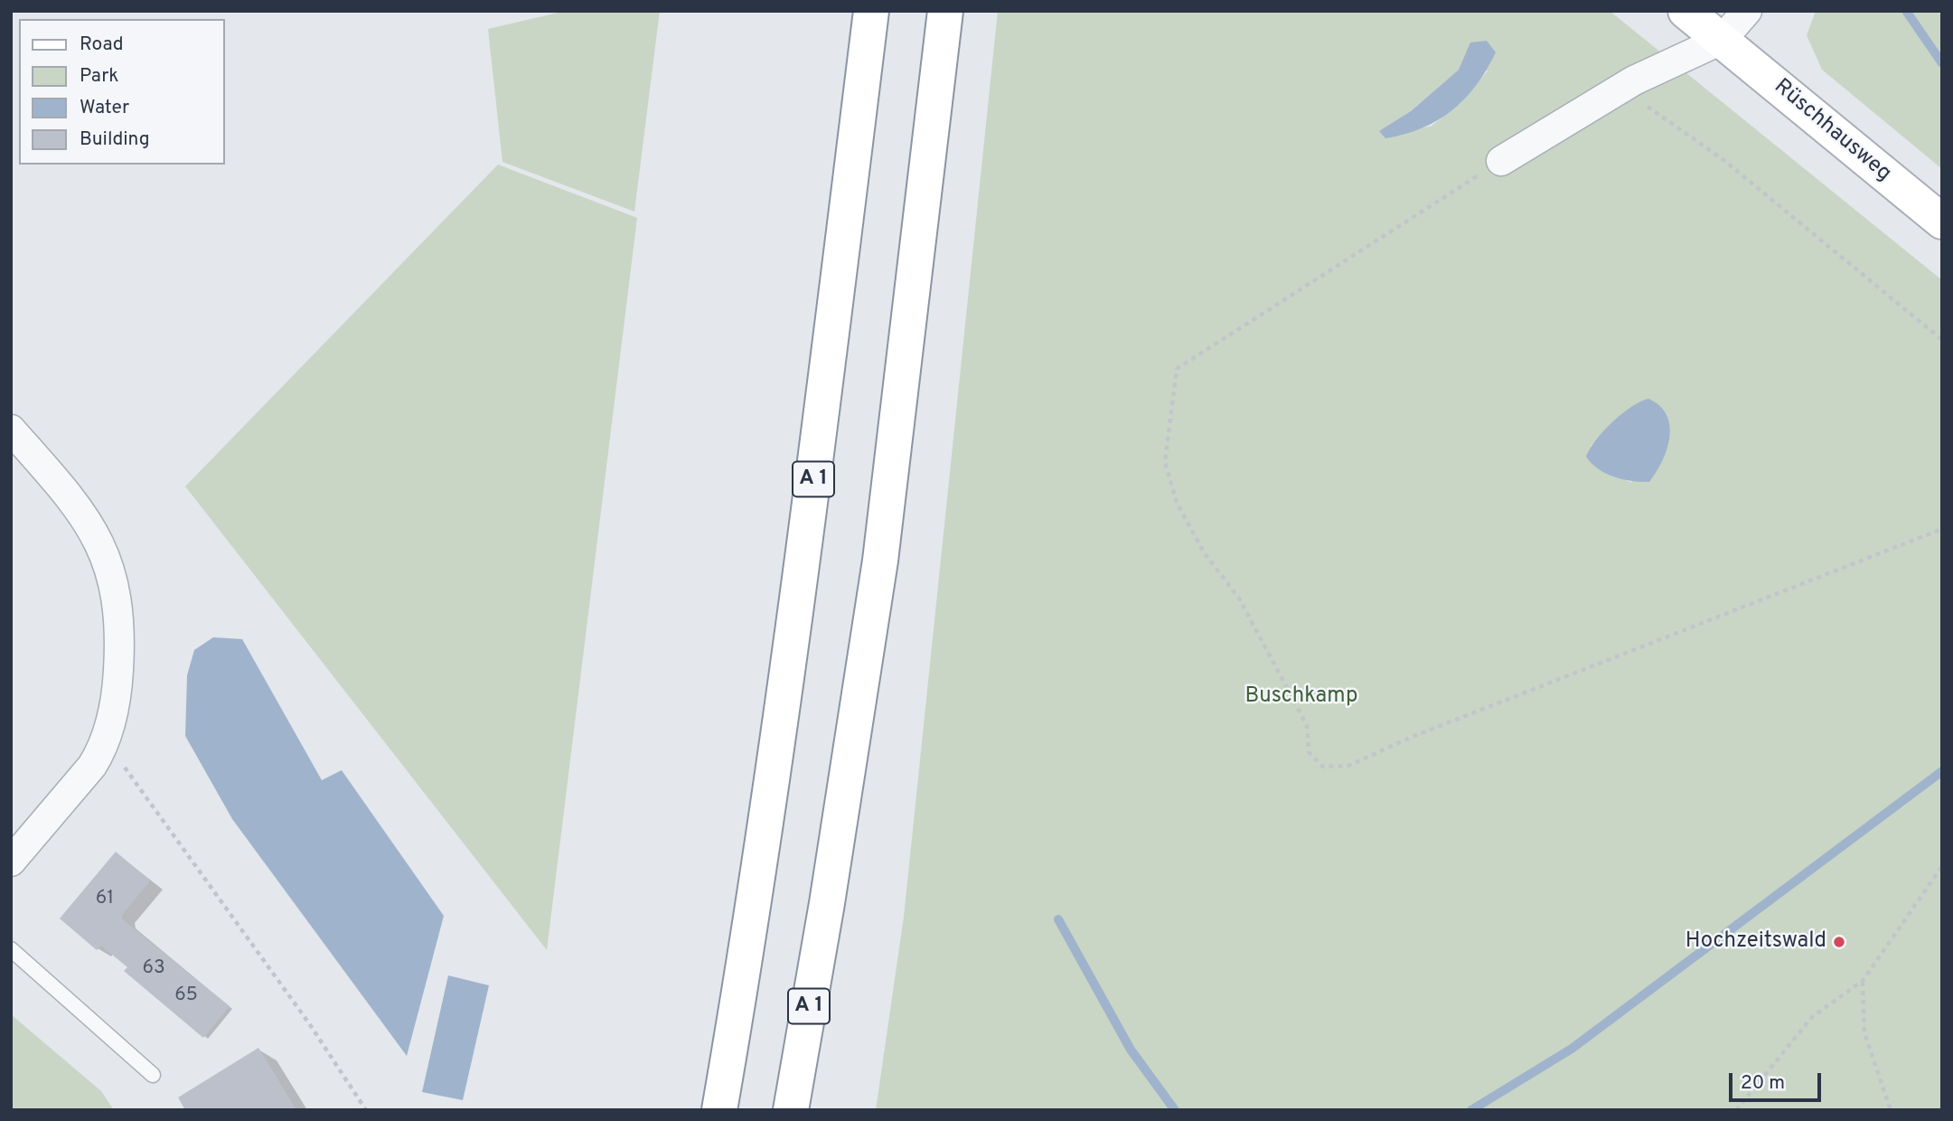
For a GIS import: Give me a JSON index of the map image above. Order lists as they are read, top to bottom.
{
  "streets": {
    "main road": ["Rüschhausweg", "A 1"]
  },
  "parks": ["Buschkamp"],
  "places": ["Hochzeitswald"],
  "house_numbers": ["61", "63", "65"],
  "legend": [
    "Road",
    "Park",
    "Water",
    "Building"
  ],
  "scale_bar": "20 m"
}
